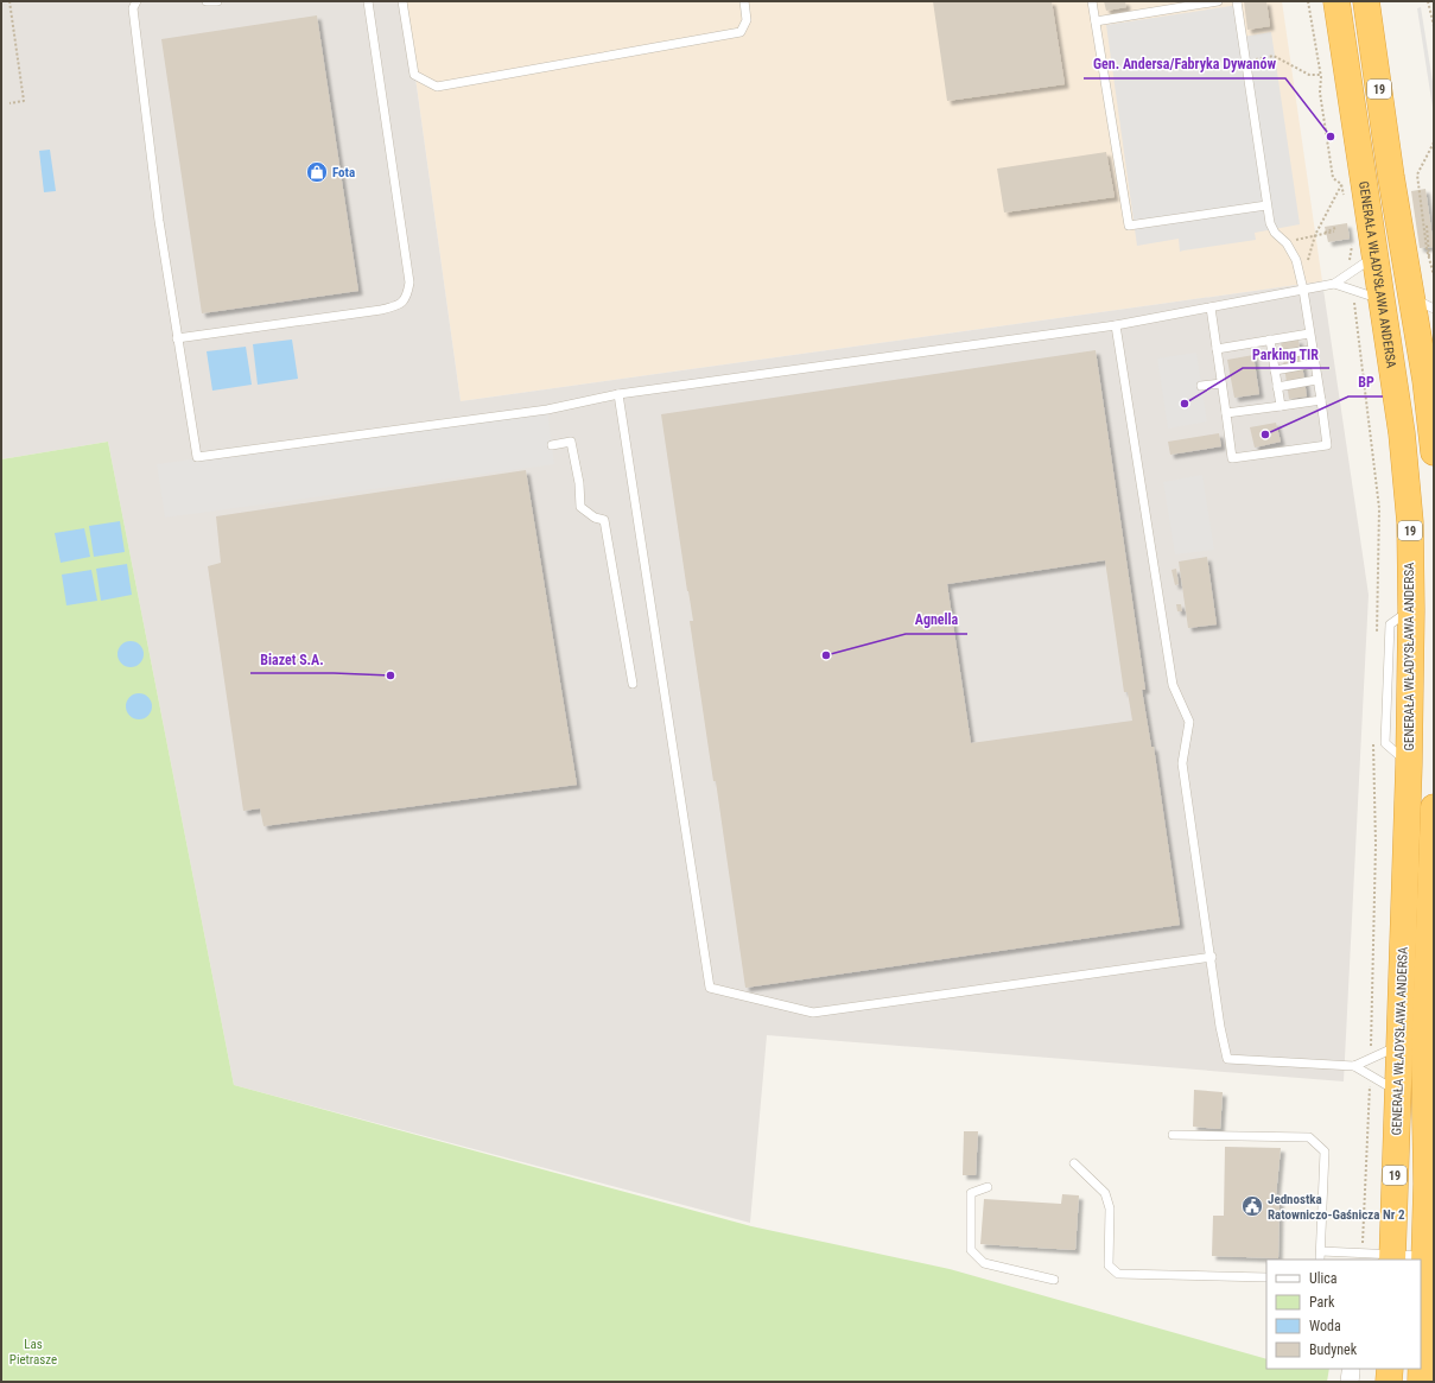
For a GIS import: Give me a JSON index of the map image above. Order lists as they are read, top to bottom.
{
  "streets": {
    "highway": ["19", "GENERAŁA WŁADYSŁAWA ANDERSA"]
  },
  "parks": ["Las Pietrasze"],
  "places": {
    "other": [
      "Gen. Andersa/Fabryka Dywanów",
      "Parking TIR",
      "BP",
      "Agnella",
      "Biazet S.A."
    ],
    "shop": ["Fota"],
    "public building": ["Jednostka Ratowniczo-Gaśnicza Nr 2"]
  },
  "legend": [
    "Ulica",
    "Park",
    "Woda",
    "Budynek"
  ]
}
